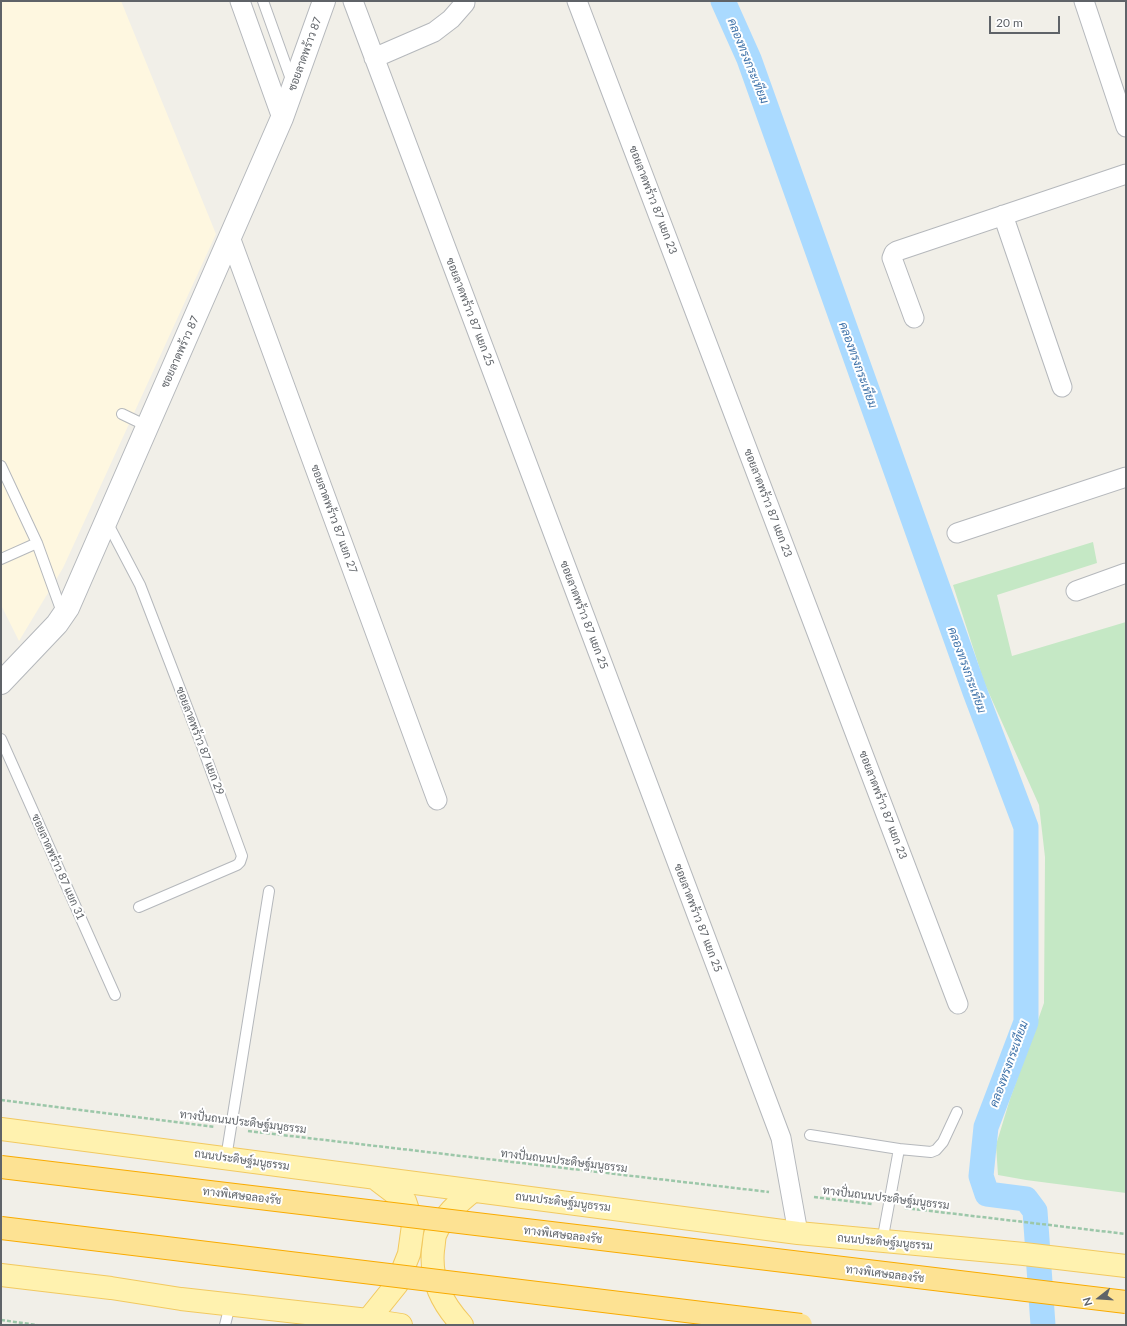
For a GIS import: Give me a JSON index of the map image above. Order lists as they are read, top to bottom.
{
  "streets": {
    "highway": ["ทางพิเศษฉลองรัช"],
    "main road": ["ถนนประดิษฐ์มนูธรรม"],
    "street": [
      "ซอยลาดพร้าว 87",
      "ซอยลาดพร้าว 87 แยก 23",
      "ซอยลาดพร้าว 87 แยก 25",
      "ซอยลาดพร้าว 87 แยก 27"
    ],
    "lane": ["ซอยลาดพร้าว 87 แยก 29", "ซอยลาดพร้าว 87 แยก 31"],
    "path": ["ทางปั่นถนนประดิษฐ์มนูธรรม"]
  },
  "crossings": [
    ["ซอยลาดพร้าว 87", "ซอยลาดพร้าว 87 แยก 27"],
    ["ซอยลาดพร้าว 87", "ซอยลาดพร้าว 87 แยก 29"],
    ["ซอยลาดพร้าว 87 แยก 25", "ทางปั่นถนนประดิษฐ์มนูธรรม"],
    ["ซอยลาดพร้าว 87 แยก 25", "ถนนประดิษฐ์มนูธรรม"]
  ],
  "water": ["คลองทรงกระเทียม"],
  "scale_bar": "20 m",
  "north": "left"
}
